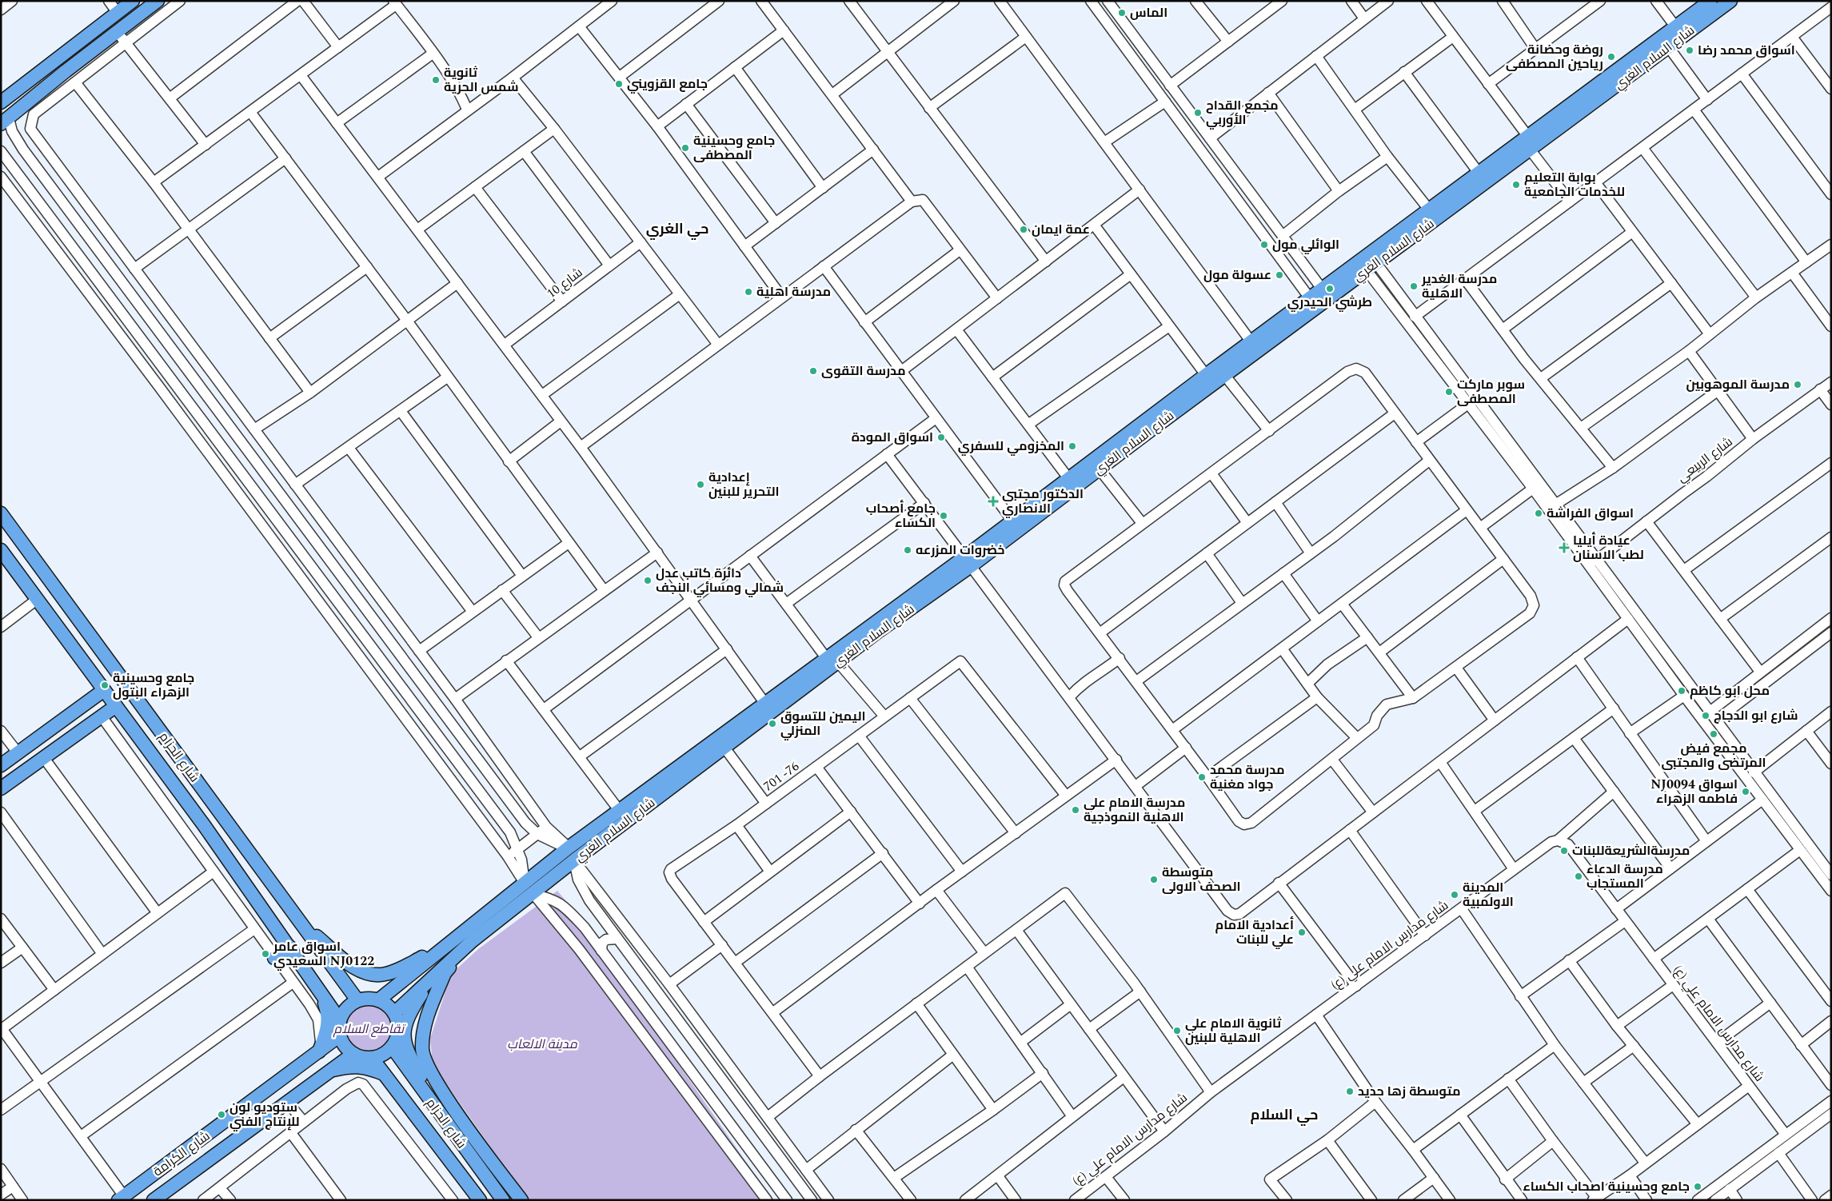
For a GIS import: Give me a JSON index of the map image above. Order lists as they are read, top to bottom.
{
  "streets": {
    "main road": ["شارع السلام الغري", "شارع الحزام", "شارع الكرامة"],
    "street": [
      "شارع 10",
      "شارع الربيعي",
      "701 -76",
      "شارع مدارس الامام علي (ع)"
    ]
  },
  "crossings": [
    ["شارع السلام الغري", "شارع الحزام"],
    ["شارع السلام الغري", "شارع الكرامة"],
    ["شارع الحزام", "شارع الكرامة"]
  ],
  "districts": ["حي الغري", "حي السلام"],
  "parks": ["تقاطع السلام", "مدينة الالعاب"],
  "places": {
    "other": [
      "الماس",
      "اسواق محمد رضا",
      "روضة وحضانة رياحين المصطفى",
      "ثانوية شمس الحرية",
      "جامع القزويني",
      "مجمع القداح الأوربي",
      "جامع وحسينية المصطفى",
      "بوابة التعليم للخدمات الجامعية",
      "عمة ايمان",
      "الوائلي مول",
      "عسولة مول",
      "مدرسة الغدير الاهلية",
      "طرشي الحيدري",
      "مدرسة اهلية",
      "مدرسة التقوى",
      "مدرسة الموهوبين",
      "سوبر ماركت المصطفى",
      "اسواق المودة",
      "المخزومي للسفري",
      "إعدادية التحرير للبنين",
      "اسواق الفراشة",
      "جامع أصحاب الكساء",
      "خضروات المزرعه",
      "دائرة كاتب عدل شمالي ومسائي النجف",
      "جامع وحسينية الزهراء البتول",
      "محل ابو كاظم",
      "شارع ابو الدجاج",
      "اليمين للتسوق المنزلي",
      "مجمع فيض المرتضى والمجتبى",
      "مدرسة محمد جواد مغنية",
      "NJ0094 اسواق فاطمه الزهراء",
      "مدرسة الامام علي الاهلية النموذجية",
      "مدرسةالشريعةللبنات",
      "مدرسة الدعاء المستجاب",
      "متوسطة الصحف الاولى",
      "المدينة الاولمبية",
      "أعدادية الامام علي للبنات",
      "اسواق عامر السعيدي NJ0122",
      "ثانوية الامام علي الاهلية للبنين",
      "متوسطة زها حديد",
      "ستوديو لون للإنتاج الفني",
      "جامع وحسينية اصحاب الكساء"
    ],
    "health": ["الدكتور مجتبى الانصاري", "عيادة أيليا لطب الاسنان"]
  }
}
